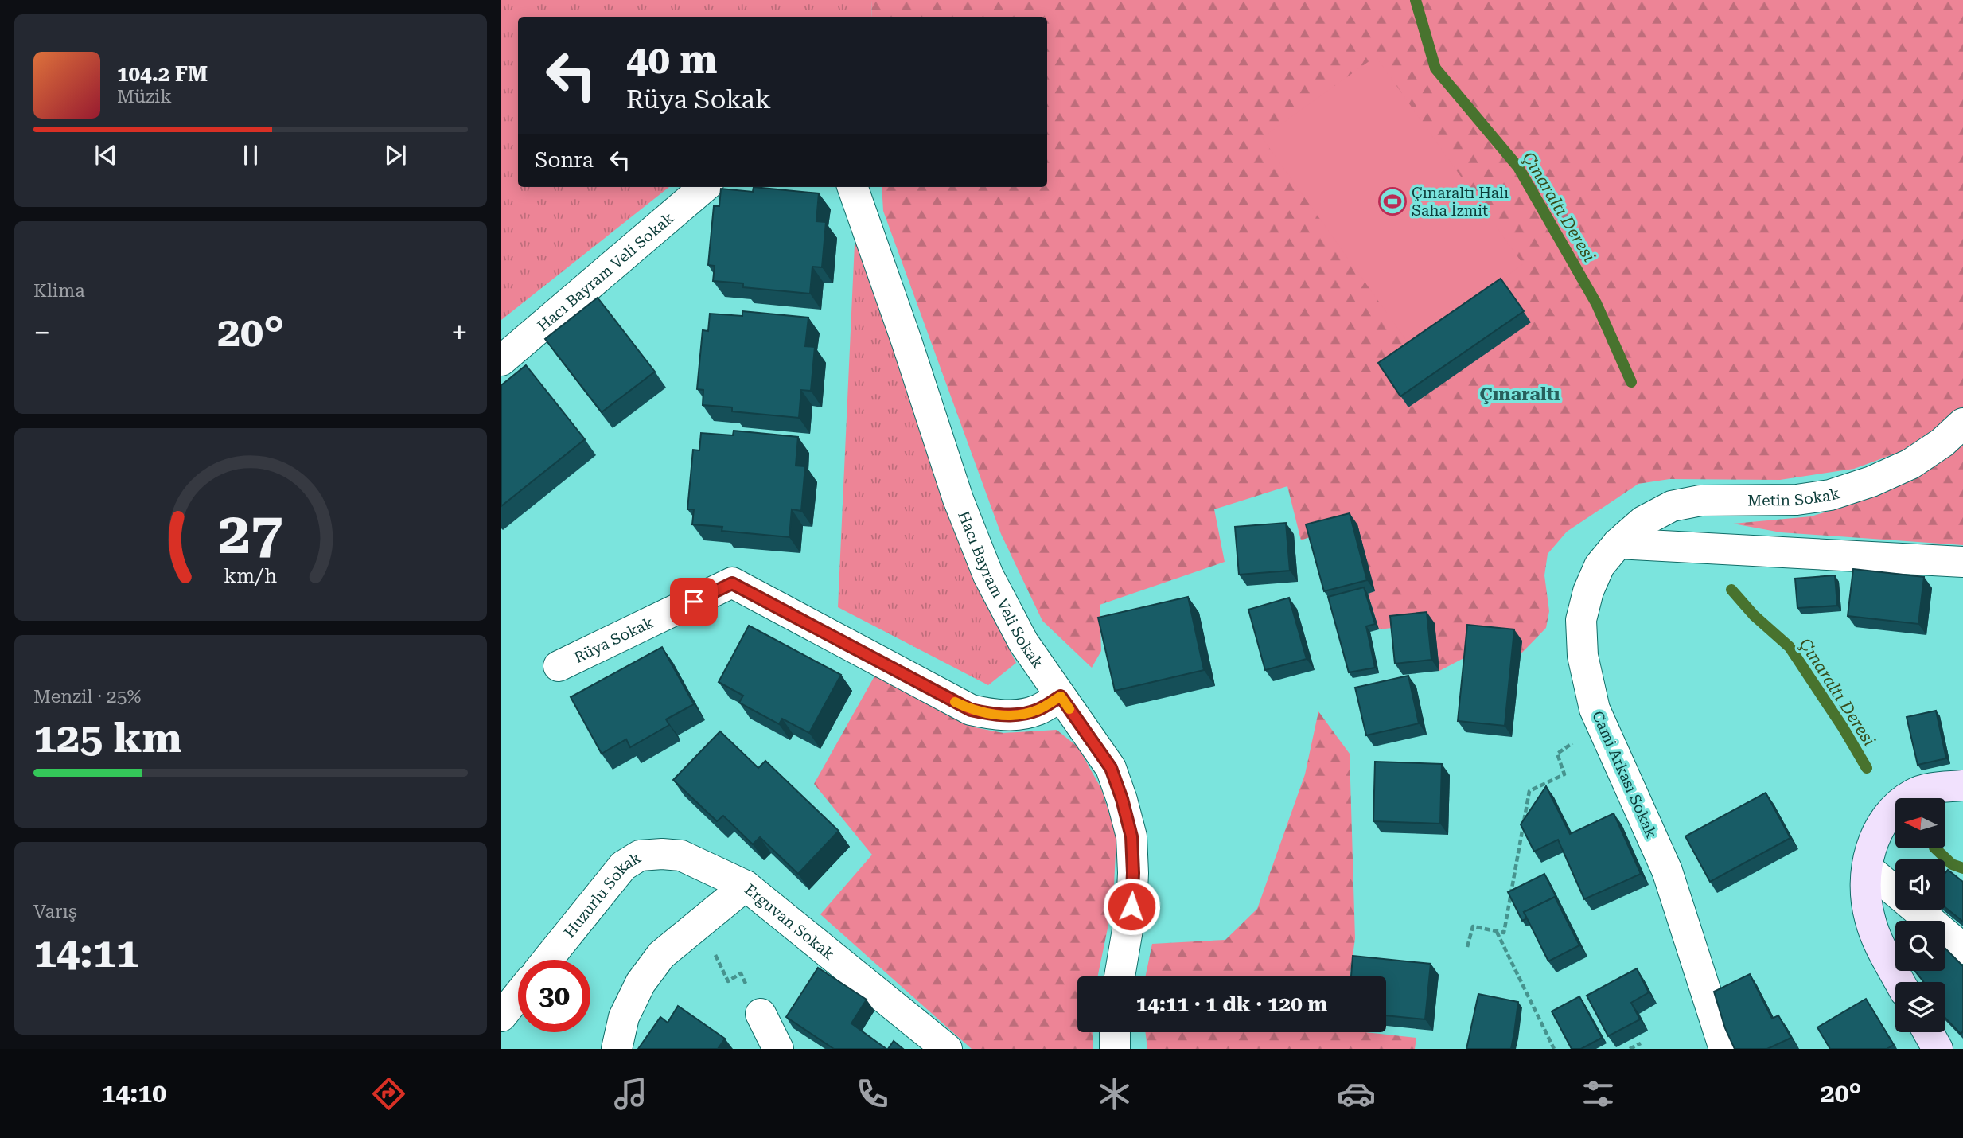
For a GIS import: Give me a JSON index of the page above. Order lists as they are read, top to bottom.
{
  "streets": {
    "street": [
      "Hacı Bayram Veli Sokak",
      "Metin Sokak",
      "Rüya Sokak",
      "Cami Arkası Sokak",
      "Huzurlu Sokak",
      "Erguvan Sokak"
    ]
  },
  "crossings": [
    ["Hacı Bayram Veli Sokak", "Rüya Sokak"],
    ["Metin Sokak", "Cami Arkası Sokak"],
    ["Huzurlu Sokak", "Erguvan Sokak"]
  ],
  "districts": ["Çınaraltı"],
  "water": ["Çınaraltı Deresi"],
  "places": {
    "sports": ["Çınaraltı Halı Saha İzmit"]
  },
  "north": "left",
  "page": {
    "turn": ["40 m", "Rüya Sokak"],
    "song": ["104.2 FM", "Müzik"],
    "then": "Sonra",
    "tile": [
      "Klima",
      ["Menzil · 25%", "125 km"],
      ["Varış", "14:11"]
    ],
    "heat": ["−", "20°", "+"],
    "limit": "30",
    "trip": "14:11 · 1 dk · 120 m",
    "tabs": ["14:10", "20°"],
    "gauge": ["27", "km/h"]
  }
}
